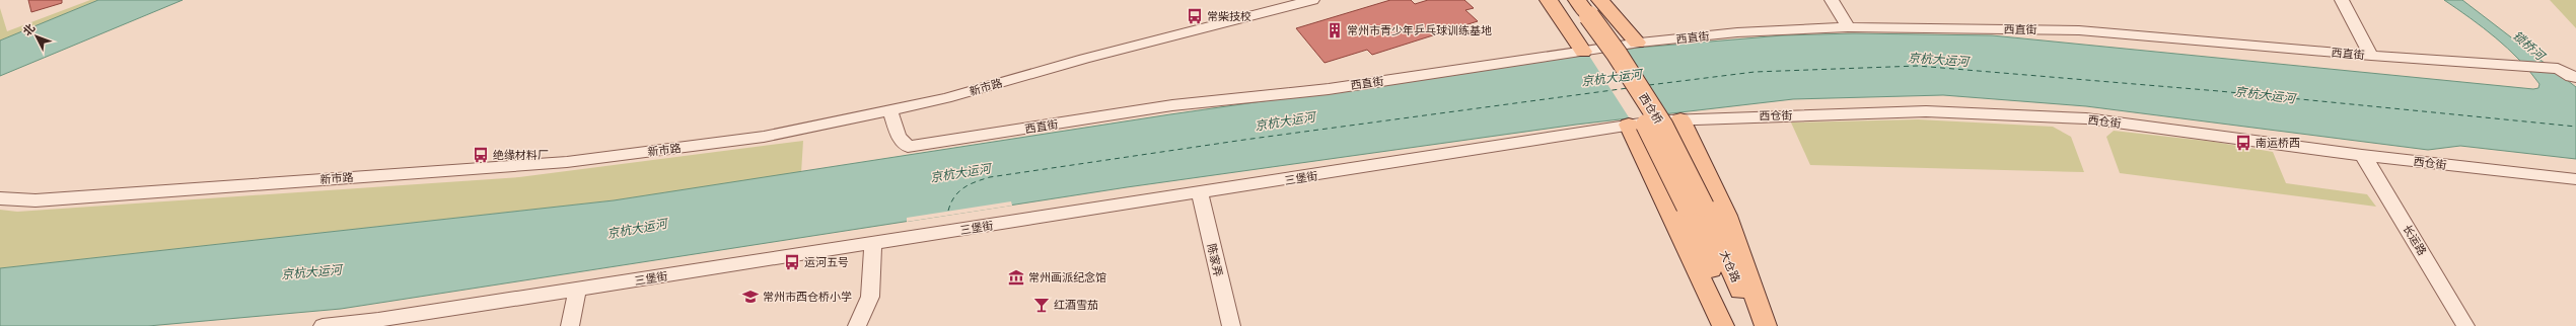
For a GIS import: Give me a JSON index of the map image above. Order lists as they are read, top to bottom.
{
  "streets": {
    "main road": ["西仓桥", "大仓路"],
    "street": [
      "西直街",
      "新市路",
      "西仓街",
      "三堡街",
      "长运路",
      "陈家弄"
    ]
  },
  "crossings": [
    ["西直街", "新市路"],
    ["西仓桥", "大仓路"],
    ["西仓街", "三堡街"],
    ["西仓街", "长运路"],
    ["三堡街", "陈家弄"]
  ],
  "water": ["锁桥河", "京杭大运河"],
  "places": {
    "bus stop": [
      "常柴技校",
      "南运桥西",
      "绝缘材料厂",
      "运河五号"
    ],
    "building": ["常州市青少年乒乓球训练基地"],
    "museum": ["常州画派纪念馆"],
    "school or university": ["常州市西仓桥小学"],
    "bar": ["红酒雪茄"]
  },
  "north": "top left"
}
